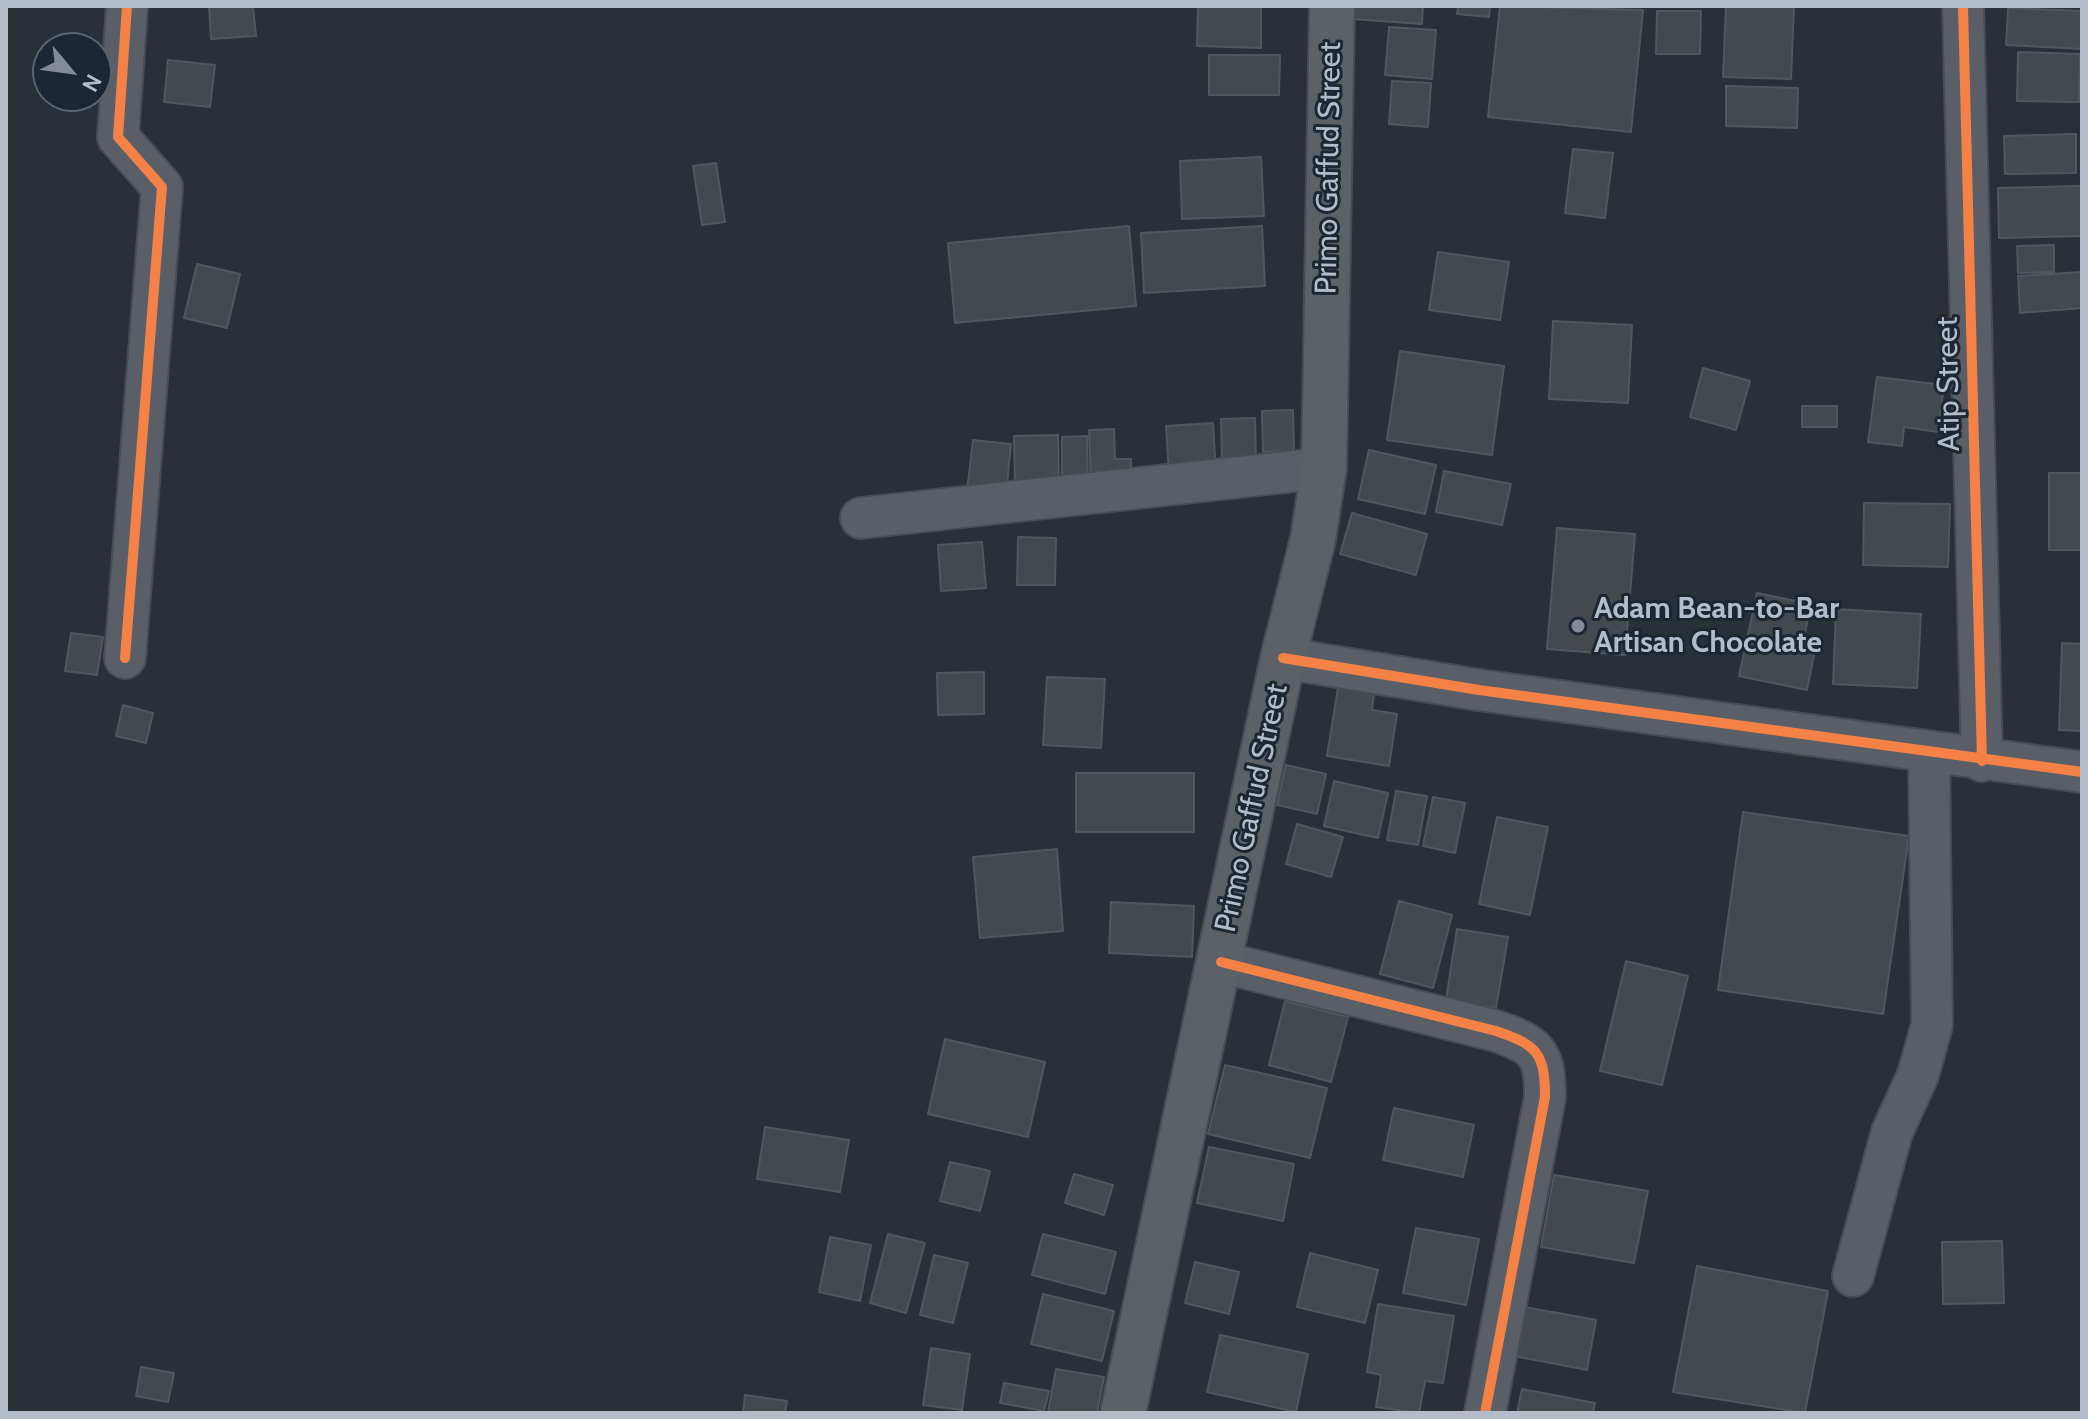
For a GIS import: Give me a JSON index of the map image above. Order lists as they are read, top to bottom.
{
  "streets": {
    "main road": ["Primo Gaffud Street"],
    "street": ["Atip Street"]
  },
  "places": ["Adam Bean-to-Bar Artisan Chocolate"],
  "north": "bottom right"
}
